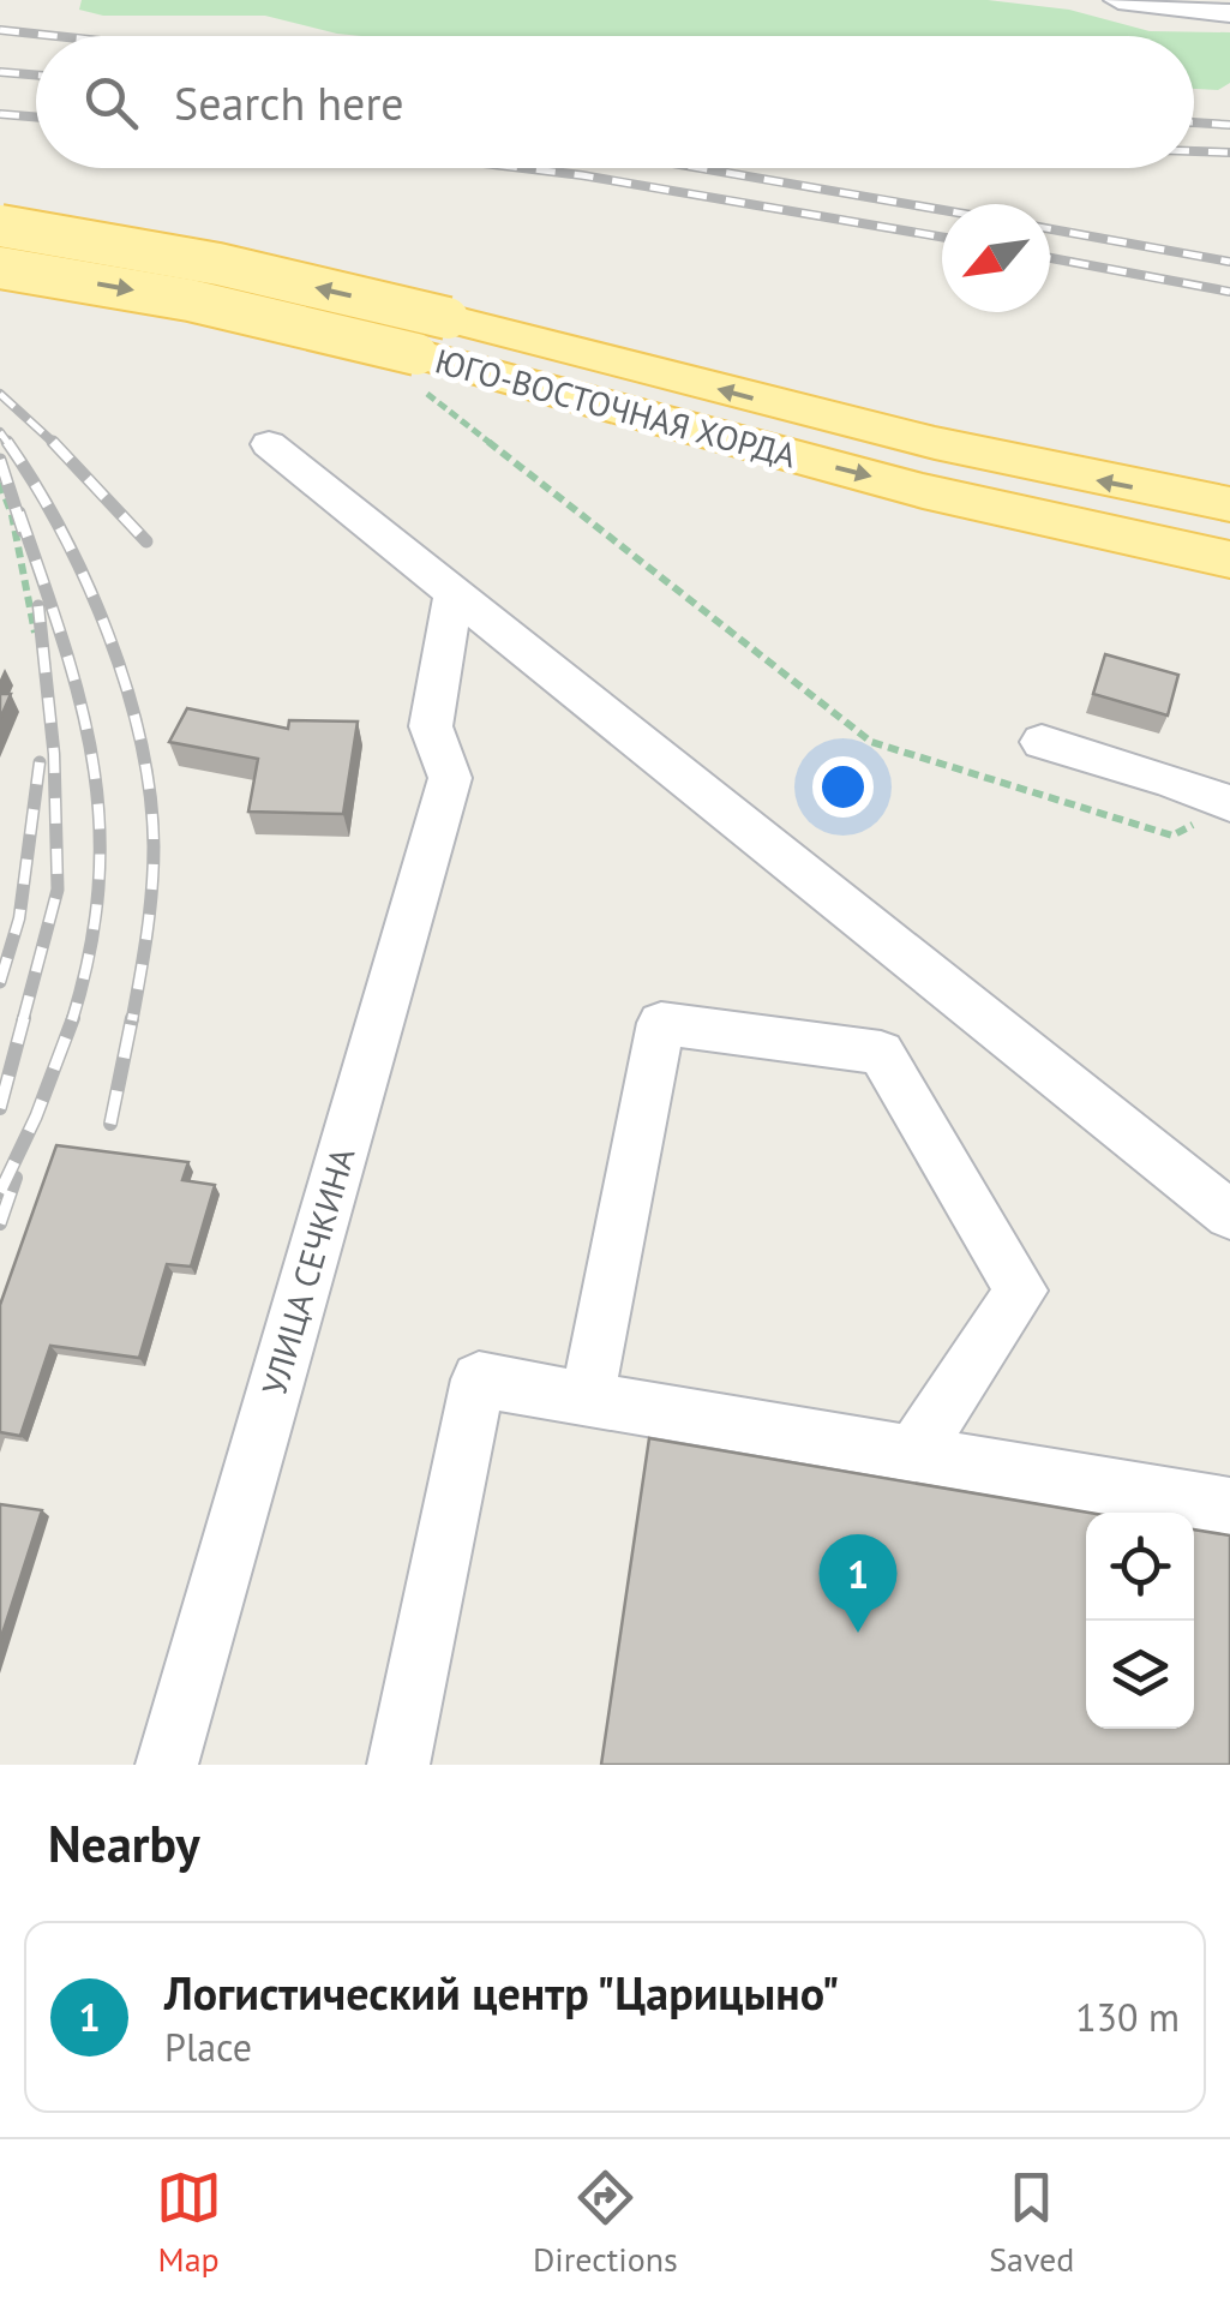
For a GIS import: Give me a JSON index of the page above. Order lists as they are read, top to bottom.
{
  "streets": {
    "main road": ["ЮГО-ВОСТОЧНАЯ ХОРДА"],
    "street": ["УЛИЦА СЕЧКИНА"]
  },
  "north": "bottom left",
  "page": {
    "search": "Search here",
    "pins": "1",
    "heading": "Nearby",
    "list": [
      {
        "mark": "1",
        "name": "Логистический центр \"Царицыно\"",
        "note": "Place",
        "value": "130 m"
      }
    ],
    "nav": ["Map", "Directions", "Saved"]
  }
}
